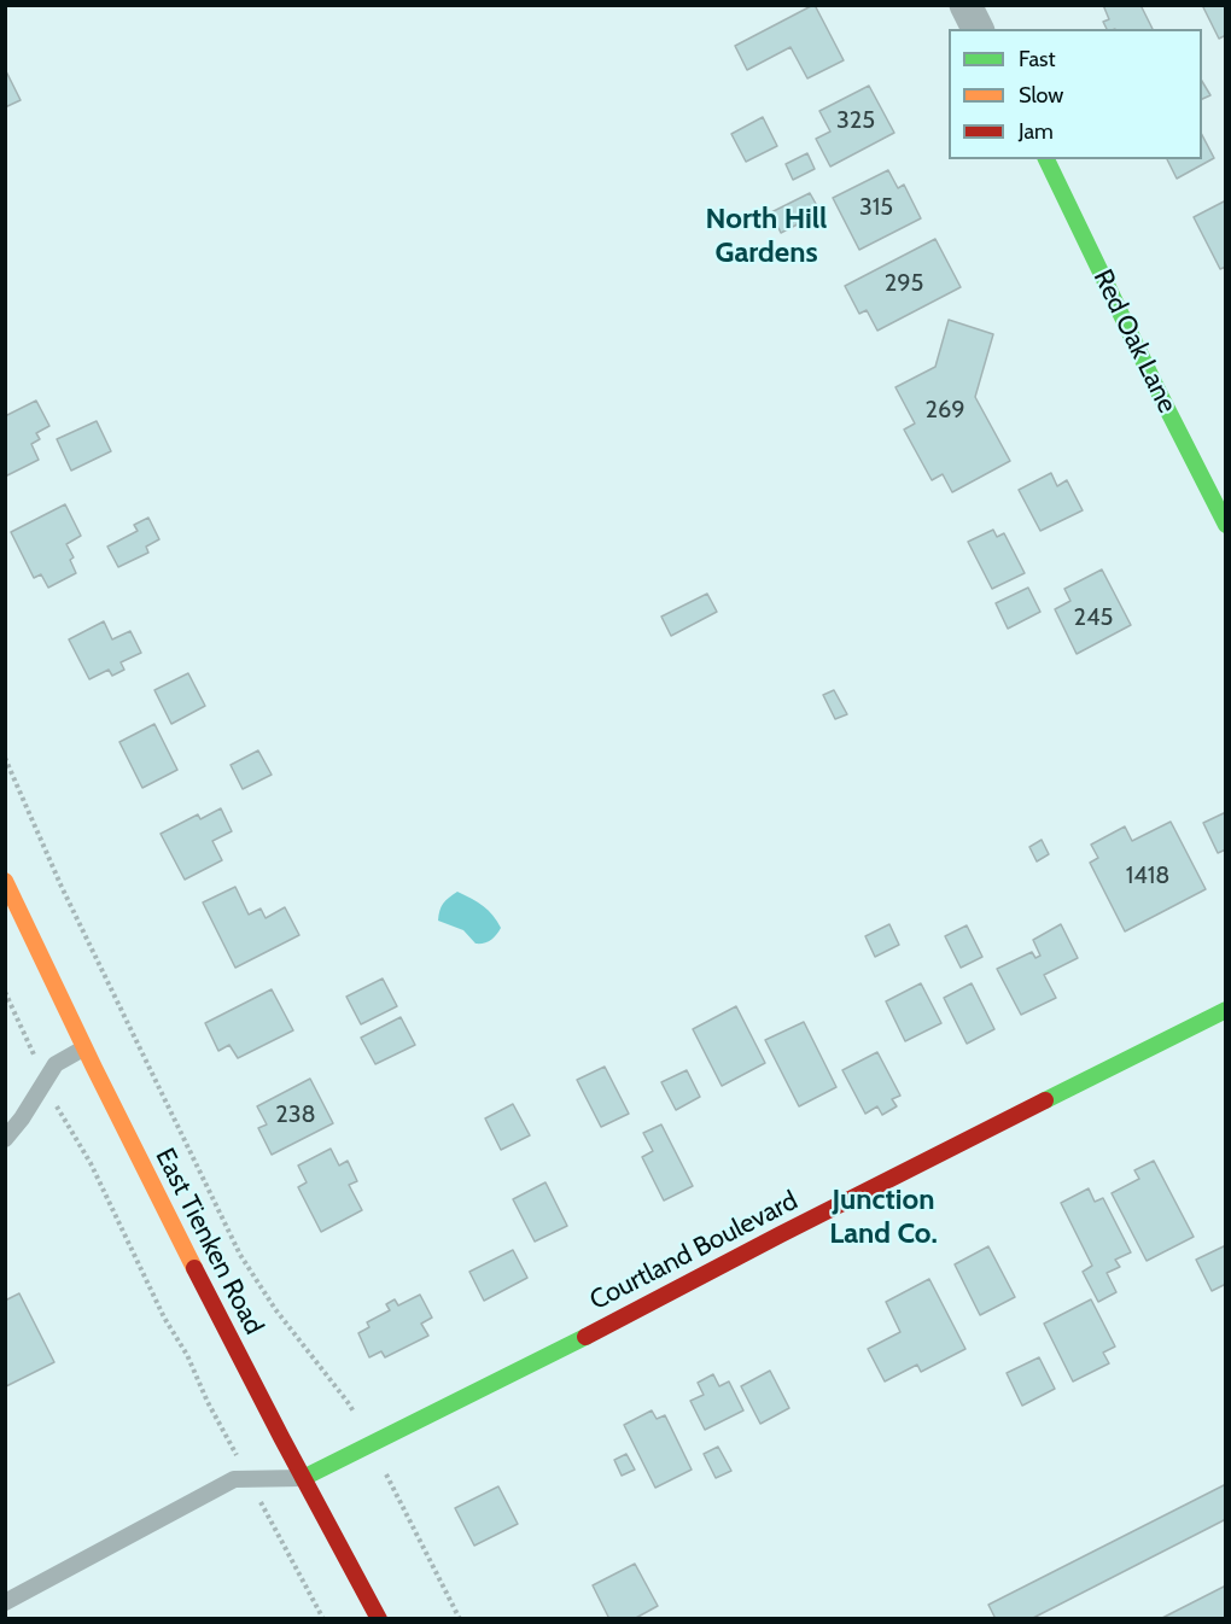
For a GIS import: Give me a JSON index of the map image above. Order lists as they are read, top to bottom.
{
  "streets": {
    "street": ["Red Oak Lane", "East Tienken Road", "Courtland Boulevard"]
  },
  "crossings": [
    ["East Tienken Road", "Courtland Boulevard"]
  ],
  "districts": ["North Hill Gardens", "Junction Land Co."],
  "house_numbers": [
    "325",
    "315",
    "295",
    "269",
    "245",
    "1418",
    "238"
  ],
  "legend": ["Fast", "Slow", "Jam"]
}
